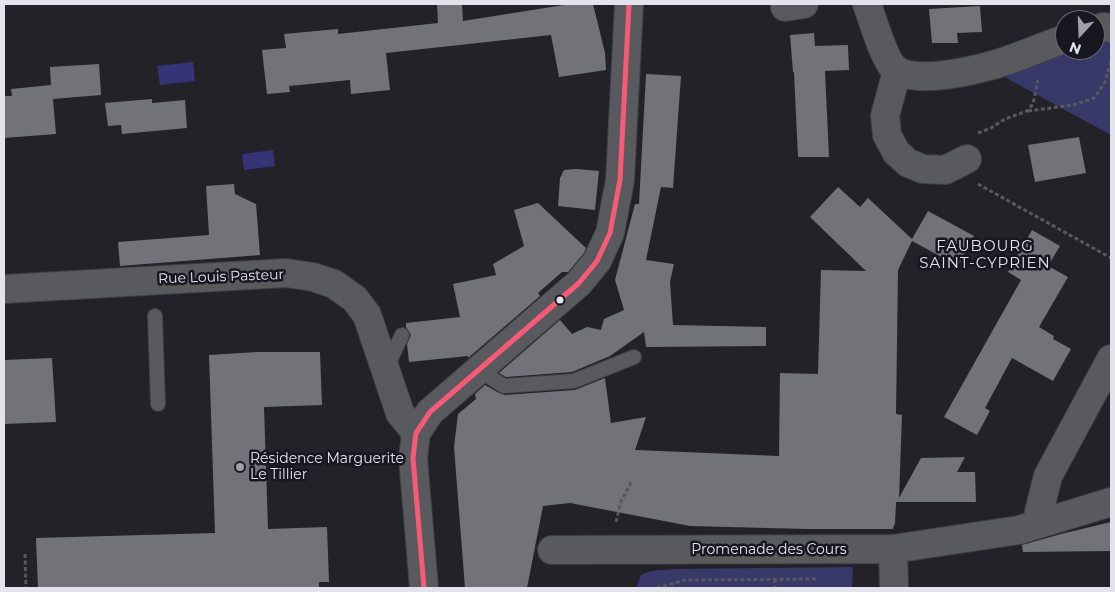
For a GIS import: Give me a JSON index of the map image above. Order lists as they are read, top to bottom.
{
  "streets": {
    "street": ["Rue Louis Pasteur", "Promenade des Cours"]
  },
  "districts": ["FAUBOURG SAINT-CYPRIEN"],
  "places": ["Résidence Marguerite Le Tillier"],
  "north": "bottom"
}
